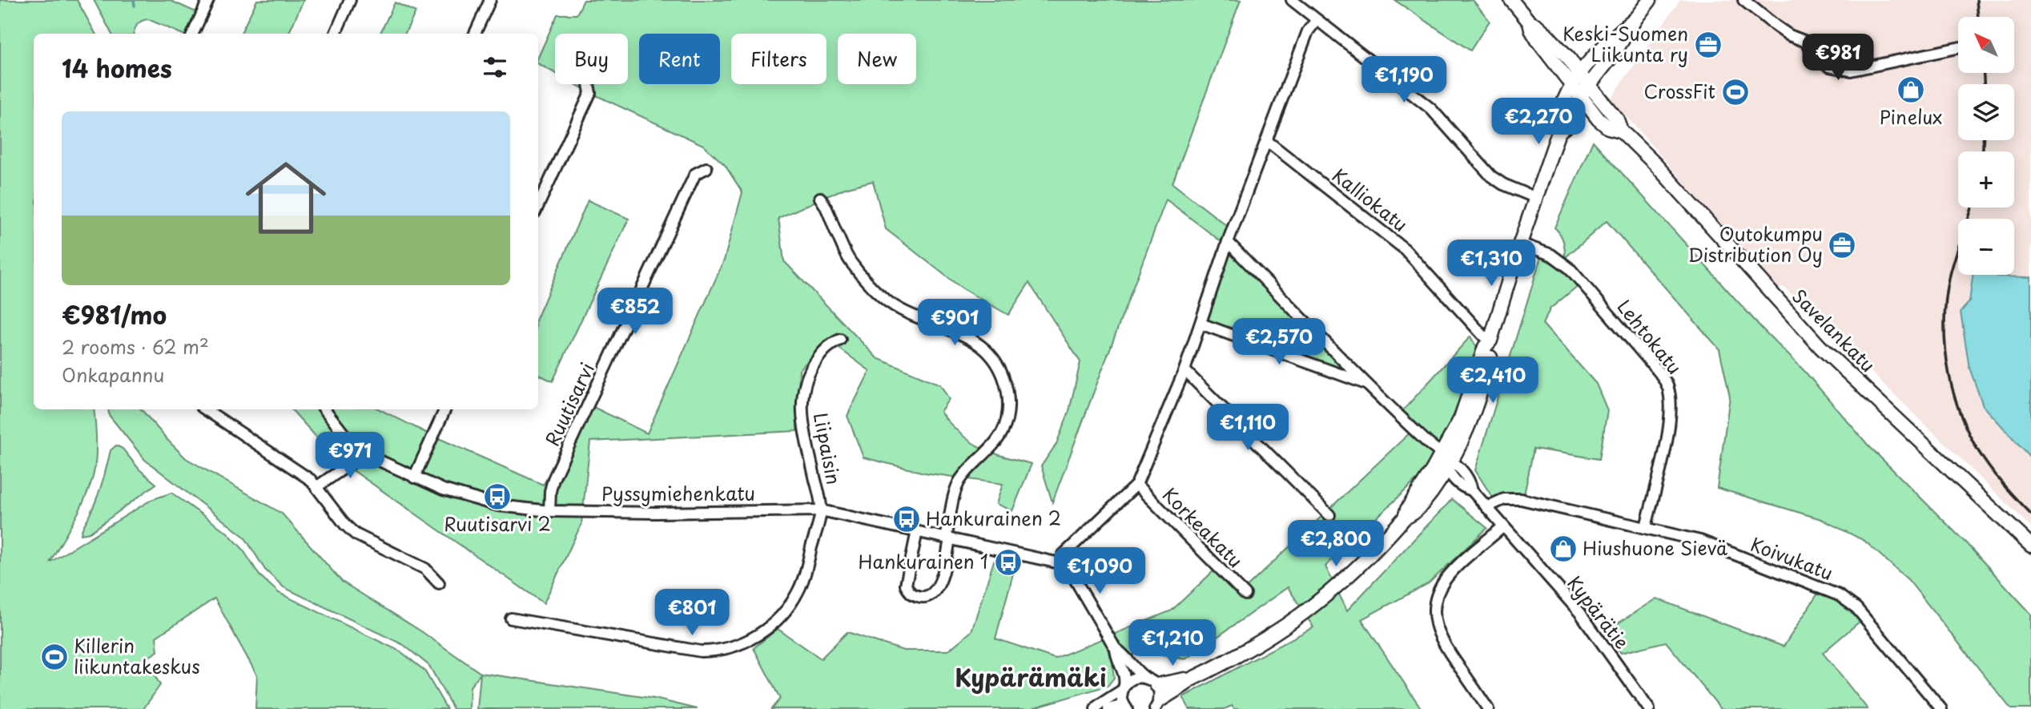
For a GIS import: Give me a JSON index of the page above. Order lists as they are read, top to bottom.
{
  "streets": {
    "main road": ["Savelankatu"],
    "street": [
      "Kalliokatu",
      "Lehtokatu",
      "Ruutisarvi",
      "Liipaisin",
      "Pyssymiehenkatu",
      "Korkeakatu",
      "Koivukatu",
      "Kypärätie"
    ]
  },
  "crossings": [
    ["Lehtokatu", "Koivukatu"],
    ["Ruutisarvi", "Pyssymiehenkatu"],
    ["Liipaisin", "Pyssymiehenkatu"],
    ["Koivukatu", "Kypärätie"]
  ],
  "districts": ["Kypärämäki"],
  "places": {
    "office": ["Keski-Suomen Liikunta ry", "Outokumpu Distribution Oy"],
    "shop": ["Pinelux", "Hiushuone Sievä"],
    "sports": ["CrossFit", "Killerin liikuntakeskus"],
    "bus stop": ["Ruutisarvi 2", "Hankurainen 2", "Hankurainen 1"]
  },
  "north": "top left",
  "page": {
    "map_buttons": ["+", "−"],
    "price": [
      "€981",
      "€1,190",
      "€2,270",
      "€1,310",
      "€852",
      "€901",
      "€2,570",
      "€2,410",
      "€1,110",
      "€971",
      "€2,800",
      "€1,090",
      "€801",
      "€1,210"
    ],
    "chip": [
      "Buy",
      "Rent",
      "Filters",
      "New"
    ],
    "heading": "14 homes",
    "list": [
      {
        "name": "€981/mo",
        "note": "2 rooms · 62 m² · Onkapannu"
      }
    ]
  }
}
